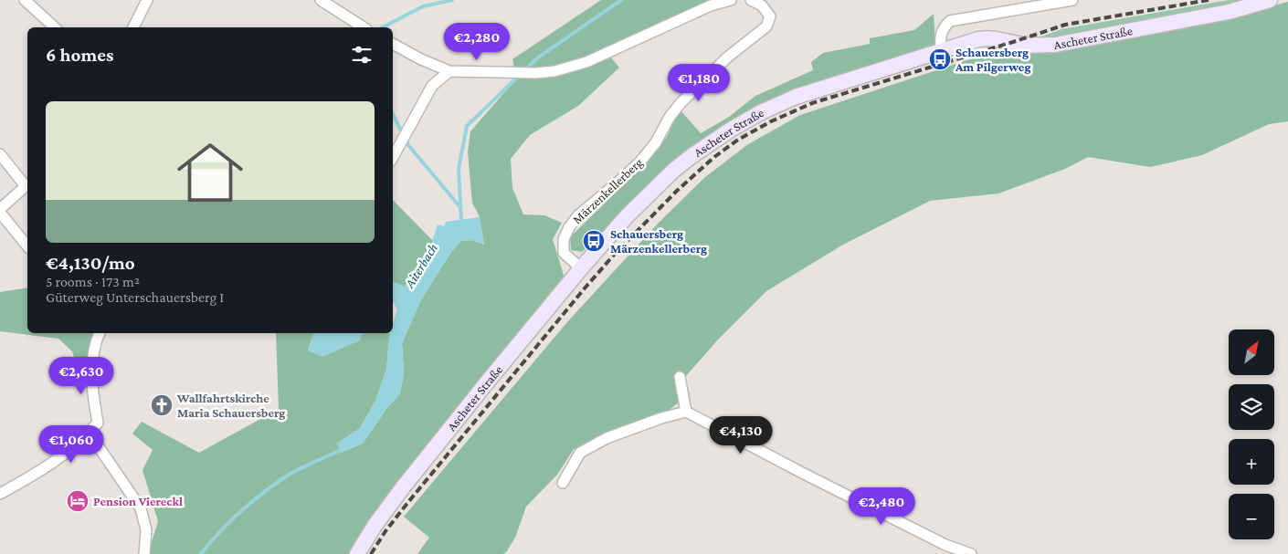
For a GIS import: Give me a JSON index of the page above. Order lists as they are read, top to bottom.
{
  "streets": {
    "main road": ["Ascheter Straße"],
    "street": ["Märzenkellerberg"]
  },
  "crossings": [
    ["Ascheter Straße", "Märzenkellerberg"]
  ],
  "water": ["Aiterbach"],
  "places": {
    "bus stop": ["Schauersberg Am Pilgerweg", "Schauersberg Märzenkellerberg"],
    "church": ["Wallfahrtskirche Maria Schauersberg"],
    "hotel": ["Pension Viereckl"]
  },
  "north": "top right",
  "page": {
    "price": [
      "€2,280",
      "€1,180",
      "€2,630",
      "€4,130",
      "€1,060",
      "€2,480"
    ],
    "heading": "6 homes",
    "list": [
      {
        "name": "€4,130/mo",
        "note": "5 rooms · 173 m² · Güterweg Unterschauersberg I"
      }
    ],
    "map_buttons": ["+", "−"]
  }
}
